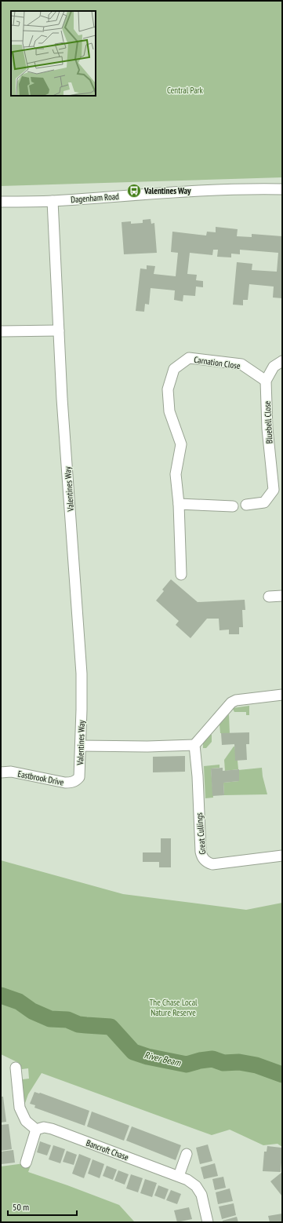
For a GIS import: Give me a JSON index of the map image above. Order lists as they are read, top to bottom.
{
  "streets": {
    "street": [
      "Dagenham Road",
      "Carnation Close",
      "Bluebell Close",
      "Valentines Way",
      "Eastbrook Drive",
      "Great Cullings",
      "Bancroft Chase"
    ]
  },
  "crossings": [
    ["Dagenham Road", "Valentines Way"],
    ["Carnation Close", "Bluebell Close"],
    ["Valentines Way", "Eastbrook Drive"]
  ],
  "water": ["River Beam"],
  "parks": ["Central Park", "The Chase Local Nature Reserve"],
  "places": {
    "bus stop": ["Valentines Way"]
  },
  "scale_bar": "50 m"
}
